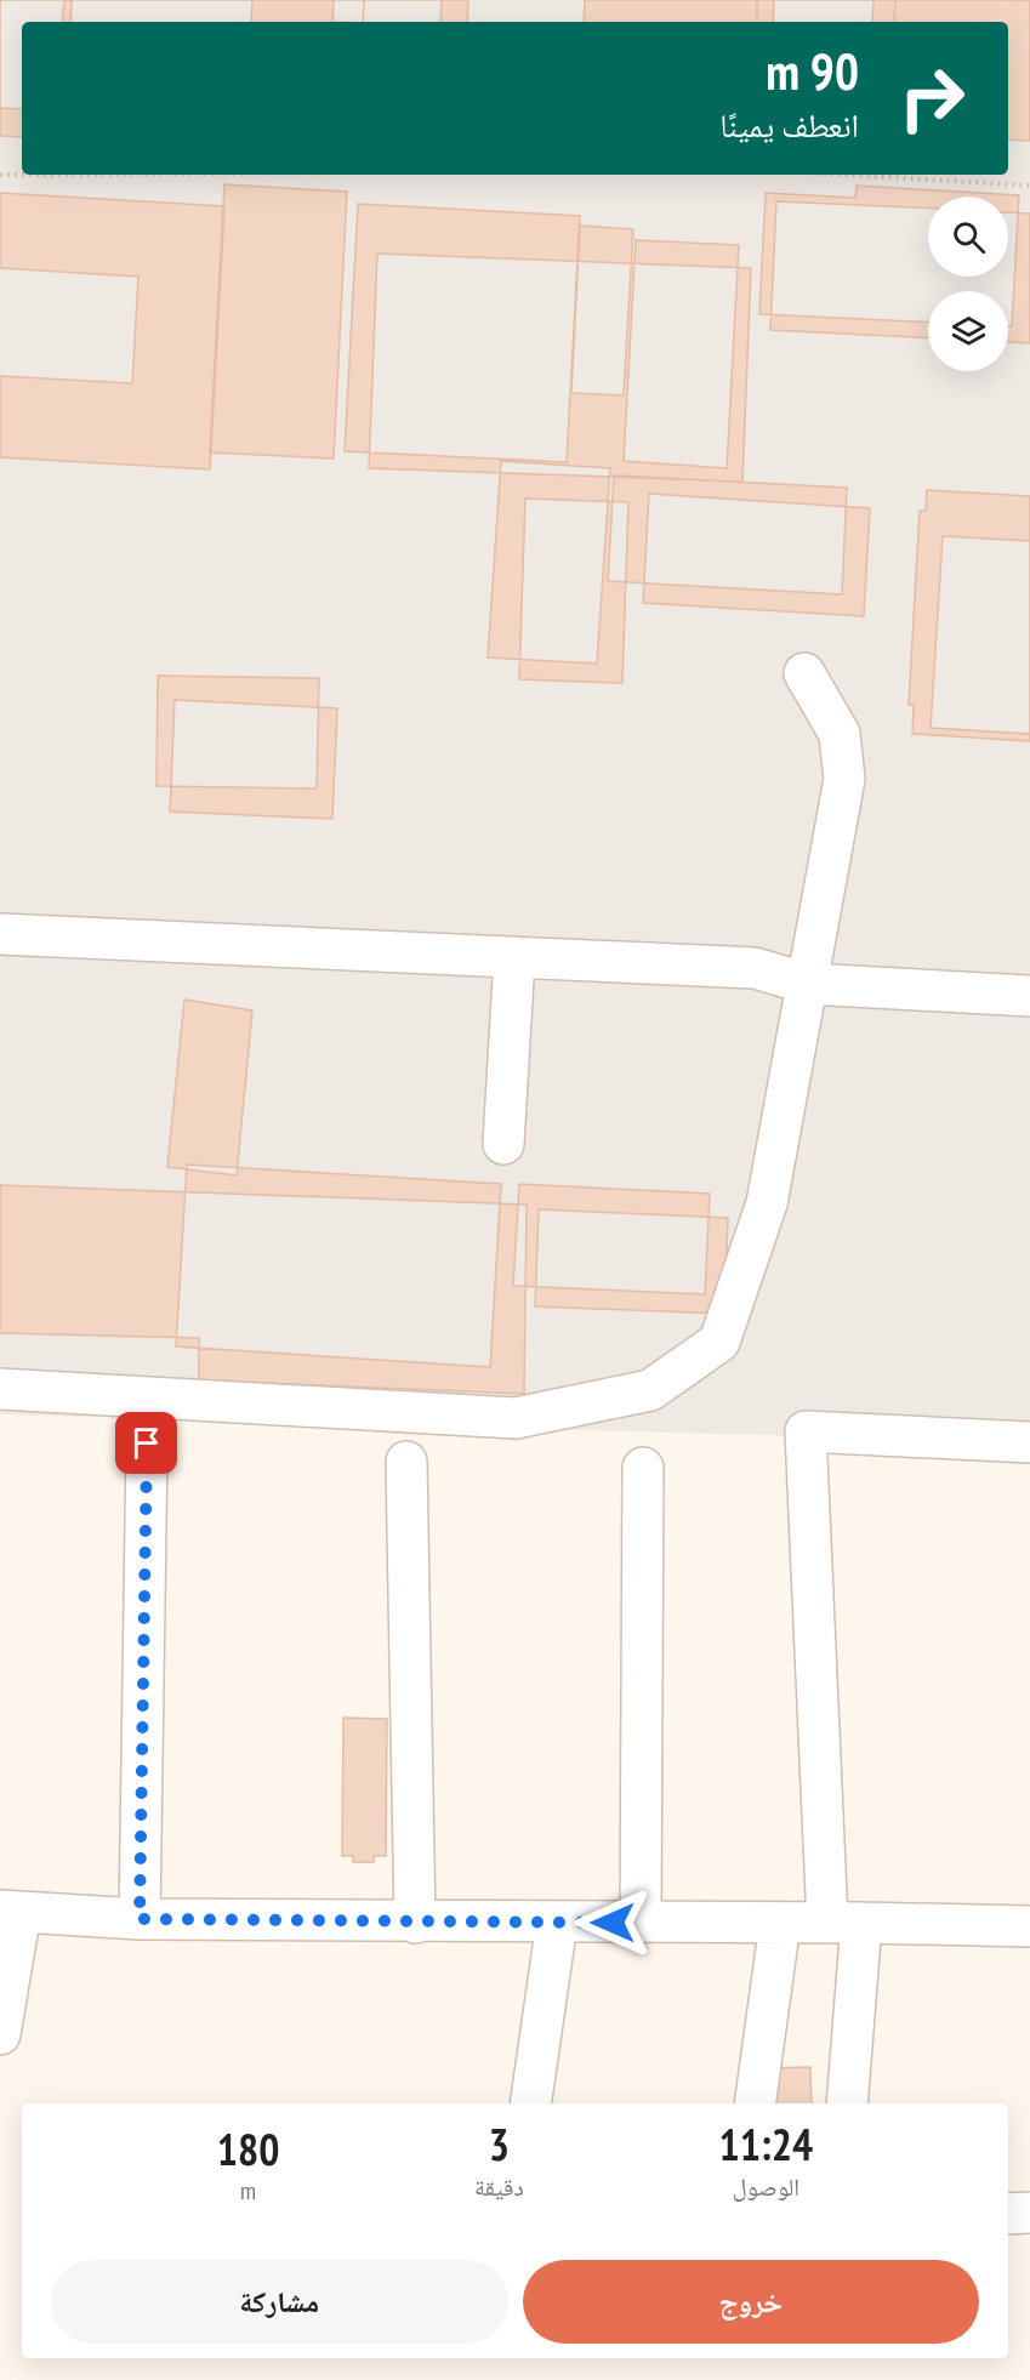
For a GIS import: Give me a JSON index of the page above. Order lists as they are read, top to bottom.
{
  "page": {
    "turn": ["90 m", "انعطف يمينًا"],
    "eta": [
      "11:24",
      "الوصول",
      "3",
      "دقيقة",
      "180",
      "m"
    ],
    "buttons": ["خروج", "مشاركة"]
  }
}
